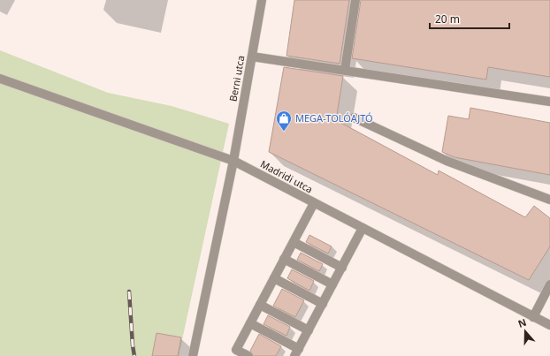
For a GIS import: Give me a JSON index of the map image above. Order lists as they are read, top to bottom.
{
  "streets": {
    "street": ["Berni utca", "Madridi utca"]
  },
  "crossings": [
    ["Berni utca", "Madridi utca"]
  ],
  "places": {
    "shop": ["MEGA-TOLÓAJTÓ"]
  },
  "scale_bar": "20 m",
  "north": "top"
}
